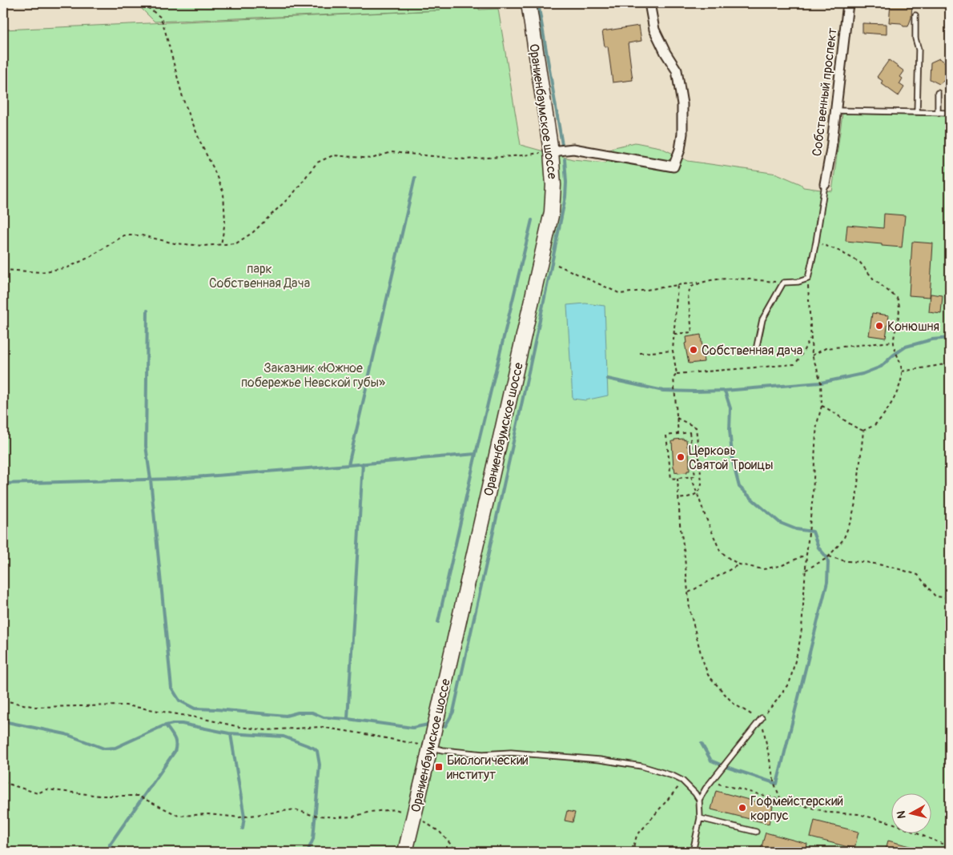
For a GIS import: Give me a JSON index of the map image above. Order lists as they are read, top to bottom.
{
  "streets": {
    "main road": ["Ораниенбаумское шоссе"],
    "street": ["Собственный проспект"]
  },
  "parks": ["парк Собственная Дача", "Заказник «Южное побережье Невской губы»"],
  "places": {
    "other": [
      "Конюшня",
      "Собственная дача",
      "Церковь Святой Троицы",
      "Гофмейстерский корпус"
    ],
    "transit": ["Биологический институт"]
  },
  "north": "left"
}
